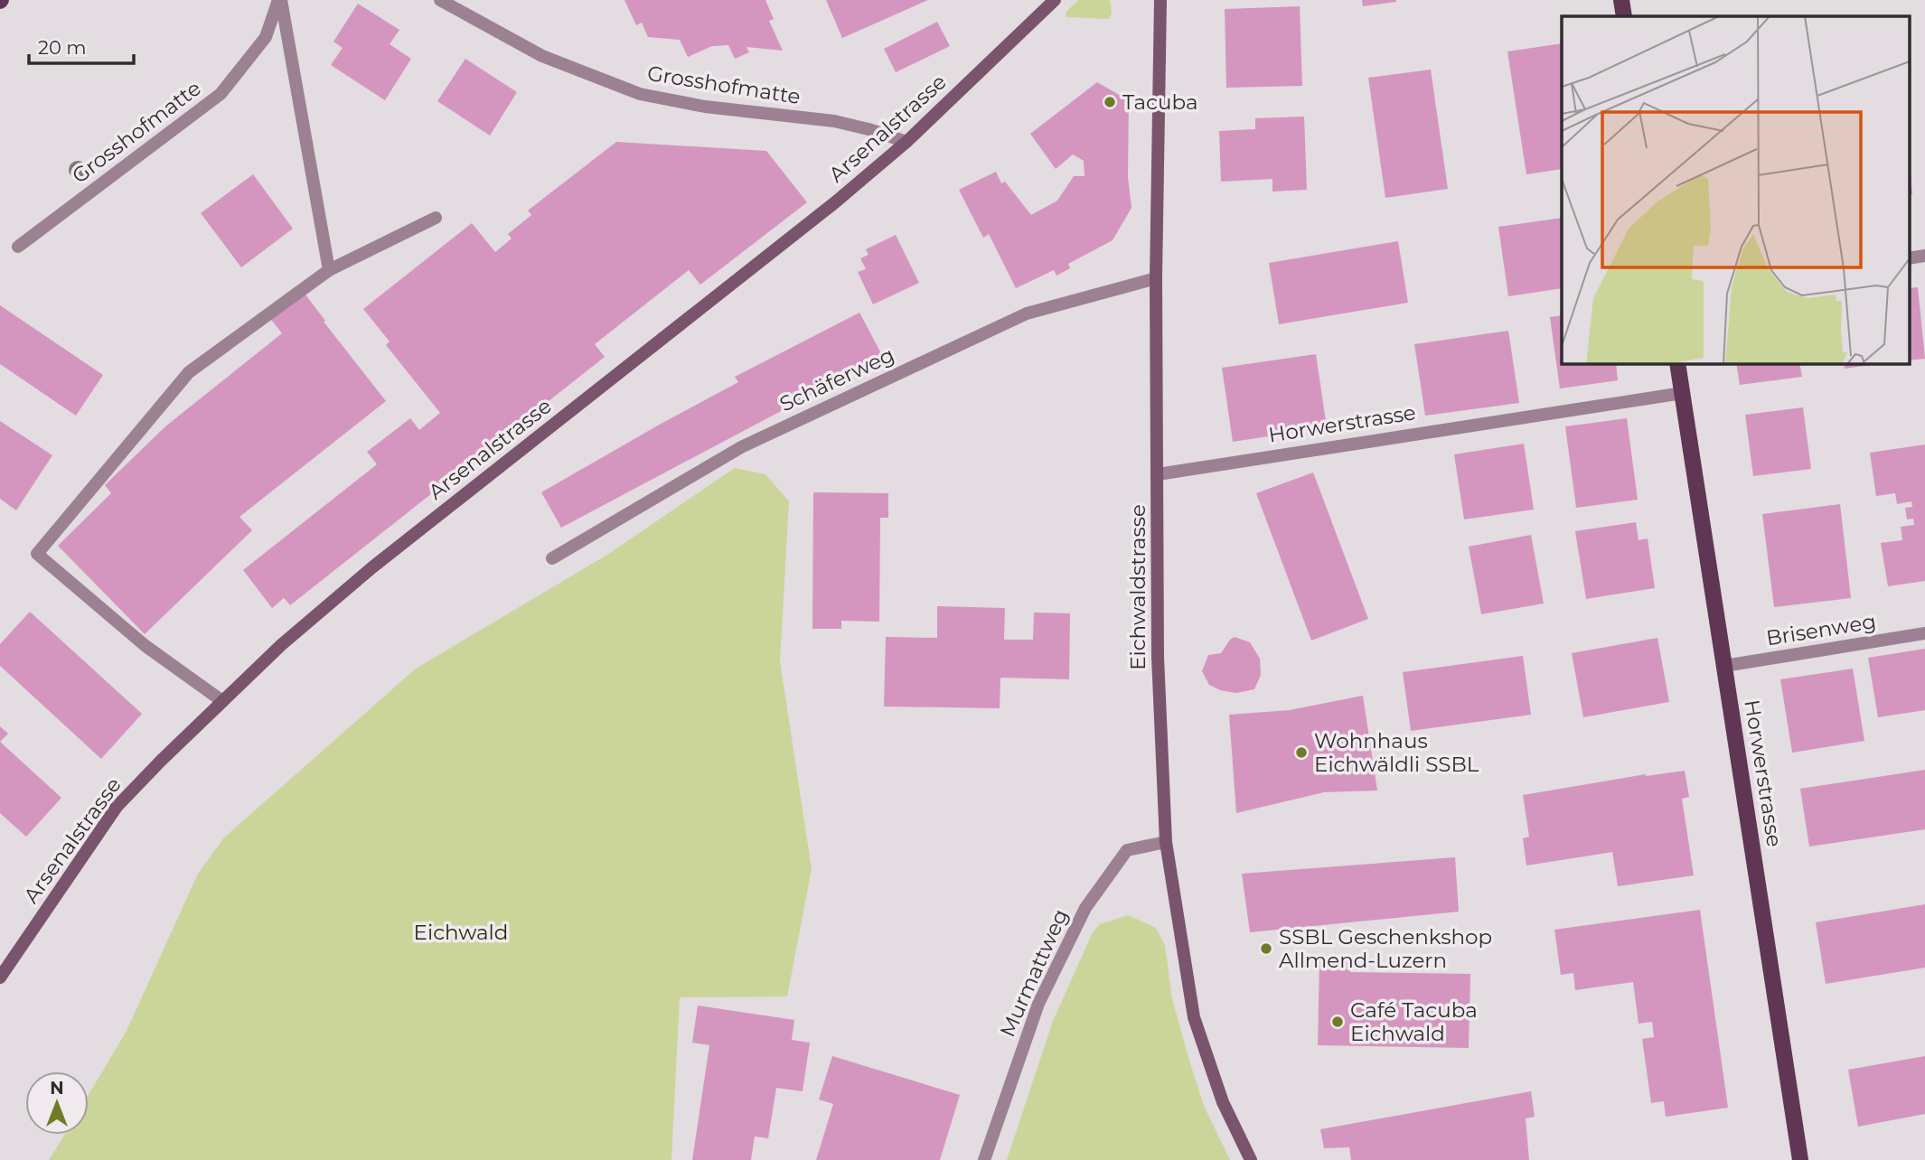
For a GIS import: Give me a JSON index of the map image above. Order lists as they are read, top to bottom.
{
  "streets": {
    "main road": ["Horwerstrasse"],
    "street": [
      "Grosshofmatte",
      "Arsenalstrasse",
      "Schäferweg",
      "Eichwaldstrasse",
      "Brisenweg",
      "Murmattweg"
    ]
  },
  "crossings": [
    ["Grosshofmatte", "Arsenalstrasse"],
    ["Schäferweg", "Eichwaldstrasse"],
    ["Horwerstrasse", "Eichwaldstrasse"],
    ["Horwerstrasse", "Brisenweg"],
    ["Eichwaldstrasse", "Murmattweg"]
  ],
  "parks": ["Eichwald"],
  "places": [
    "Tacuba",
    "Wohnhaus Eichwäldli SSBL",
    "SSBL Geschenkshop Allmend-Luzern",
    "Café Tacuba Eichwald"
  ],
  "scale_bar": "20 m",
  "north": "top"
}
